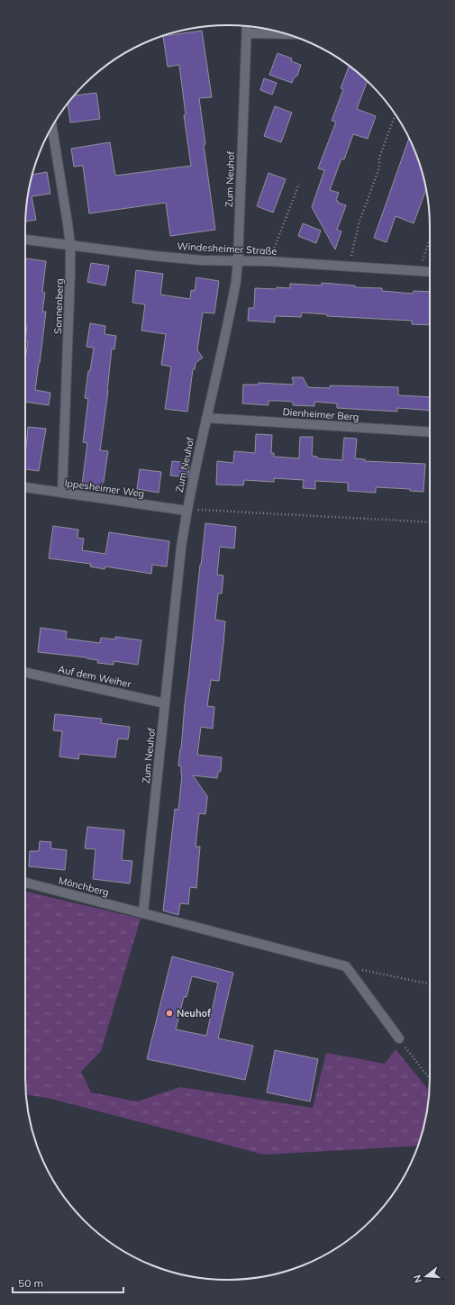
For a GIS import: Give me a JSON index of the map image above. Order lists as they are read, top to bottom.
{
  "streets": {
    "street": [
      "Zum Neuhof",
      "Windesheimer Straße",
      "Sonnenberg",
      "Dienheimer Berg",
      "Ippesheimer Weg",
      "Auf dem Weiher",
      "Mönchberg"
    ]
  },
  "crossings": [
    ["Zum Neuhof", "Windesheimer Straße"],
    ["Zum Neuhof", "Dienheimer Berg"],
    ["Zum Neuhof", "Ippesheimer Weg"],
    ["Zum Neuhof", "Auf dem Weiher"],
    ["Zum Neuhof", "Mönchberg"],
    ["Windesheimer Straße", "Sonnenberg"],
    ["Sonnenberg", "Ippesheimer Weg"]
  ],
  "places": ["Neuhof"],
  "scale_bar": "50 m",
  "north": "left"
}
